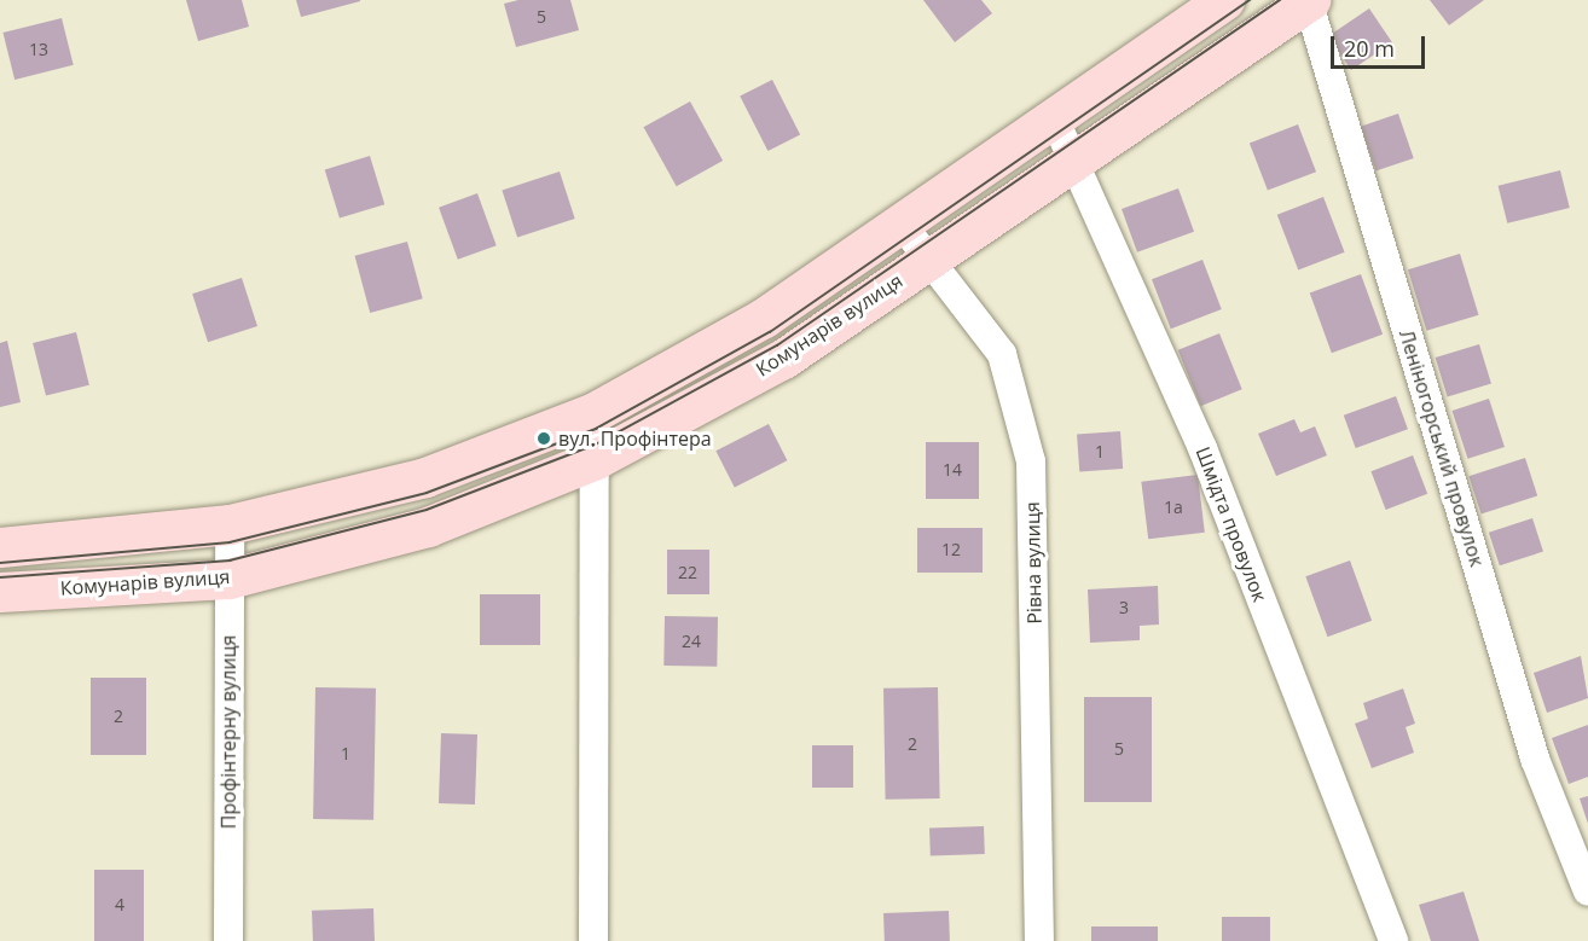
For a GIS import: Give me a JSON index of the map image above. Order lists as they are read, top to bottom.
{
  "streets": {
    "street": [
      "Комунарів вулиця",
      "Леніногорський провулок",
      "Шмідта провулок",
      "Рівна вулиця",
      "Профінтерну вулиця"
    ]
  },
  "crossings": [
    ["Комунарів вулиця", "Леніногорський провулок"],
    ["Комунарів вулиця", "Шмідта провулок"],
    ["Комунарів вулиця", "Рівна вулиця"],
    ["Комунарів вулиця", "Профінтерну вулиця"]
  ],
  "places": ["вул. Профінтера"],
  "house_numbers": [
    "5",
    "13",
    "1",
    "14",
    "1а",
    "12",
    "22",
    "3",
    "24",
    "2",
    "2",
    "5",
    "1",
    "4"
  ],
  "scale_bar": "20 m"
}
